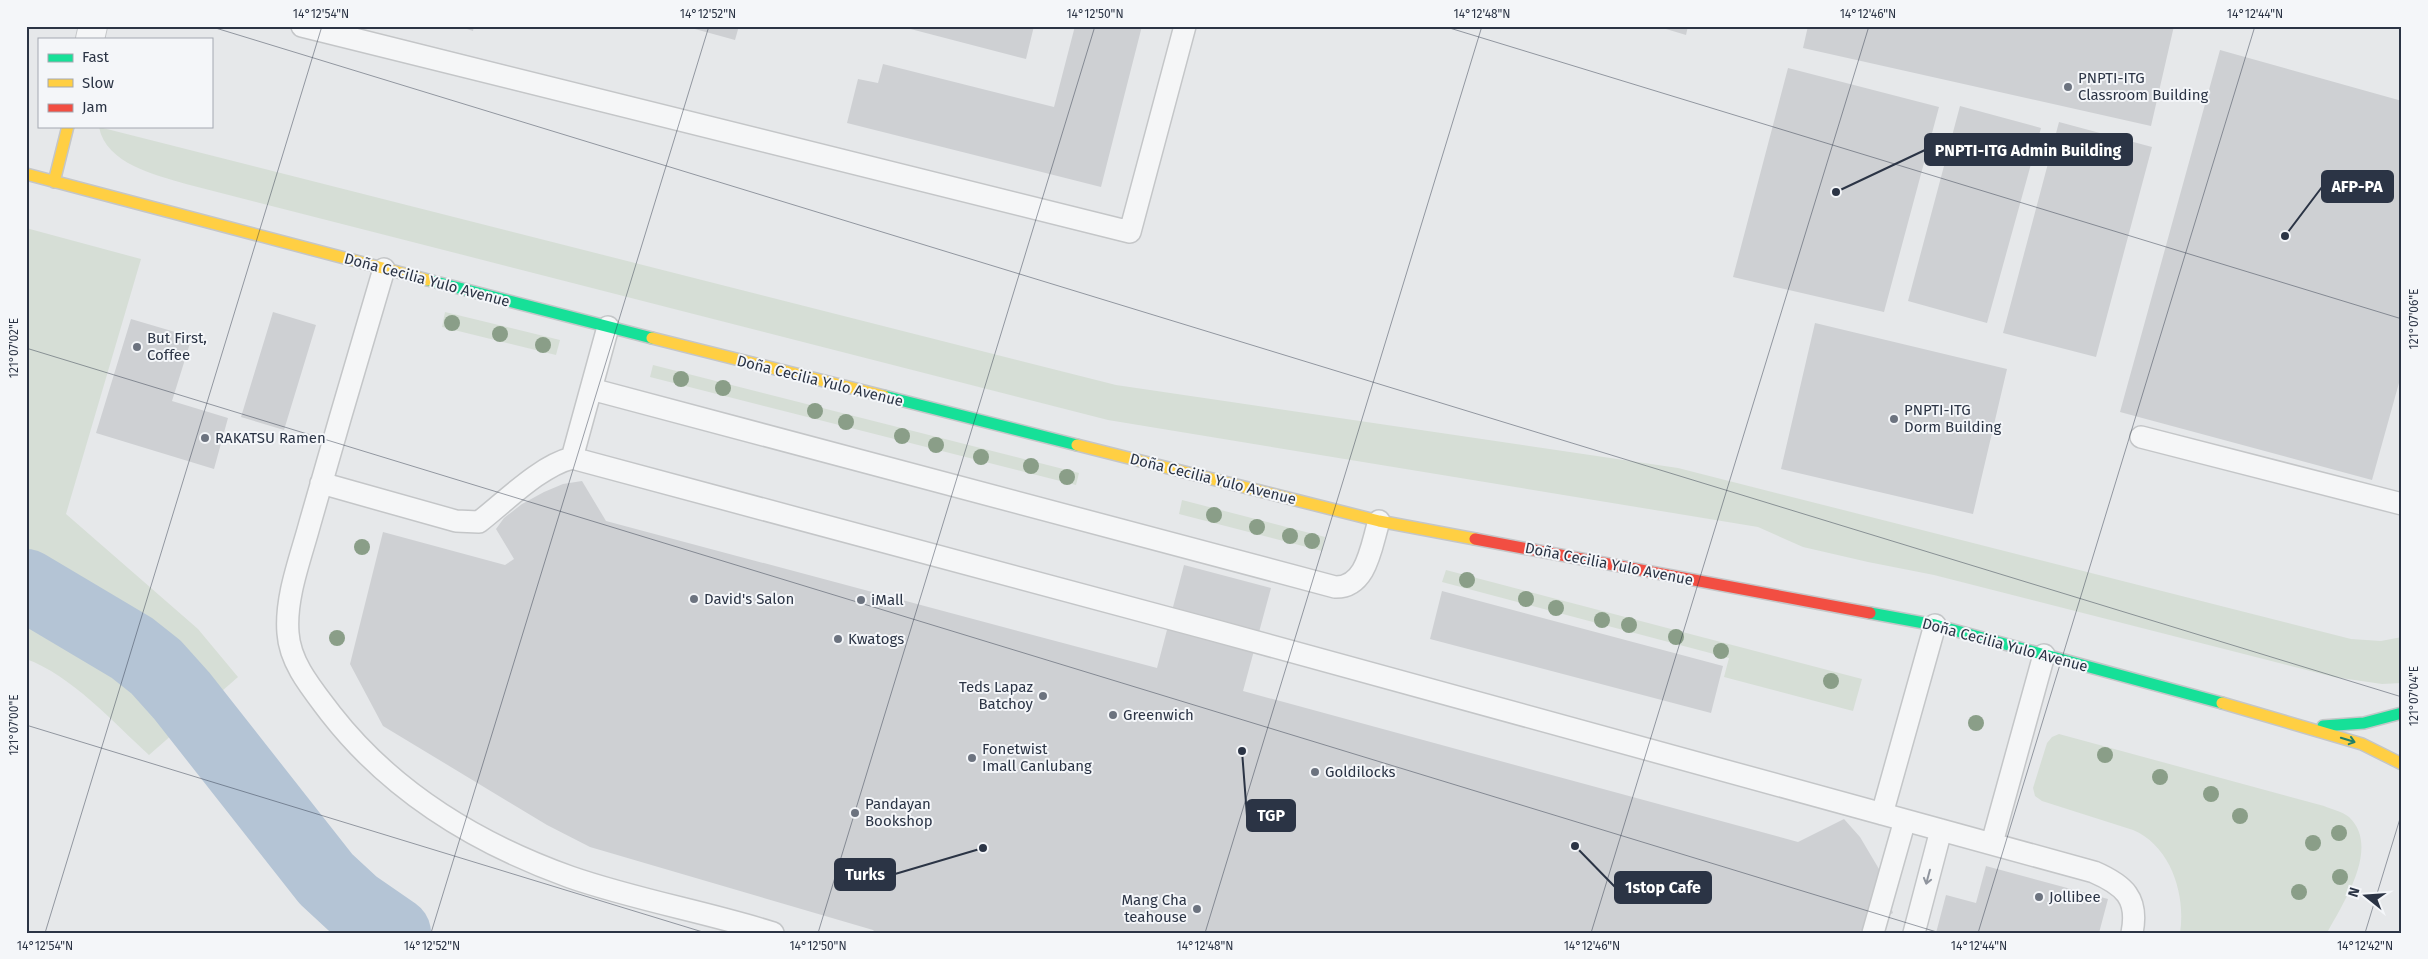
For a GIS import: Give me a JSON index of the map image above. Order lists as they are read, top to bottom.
{
  "streets": {
    "main road": ["Doña Cecilia Yulo Avenue"]
  },
  "places": [
    "PNPTI-ITG Classroom Building",
    "PNPTI-ITG Admin Building",
    "AFP-PA",
    "But First, Coffee",
    "PNPTI-ITG Dorm Building",
    "RAKATSU Ramen",
    "David's Salon",
    "iMall",
    "Kwatogs",
    "Teds Lapaz Batchoy",
    "Greenwich",
    "TGP",
    "Fonetwist Imall Canlubang",
    "Goldilocks",
    "Pandayan Bookshop",
    "1stop Cafe",
    "Turks",
    "Jollibee",
    "Mang Cha teahouse"
  ],
  "legend": ["Fast", "Slow", "Jam"],
  "north": "left",
  "coordinates": [
    "14°12'54\"N",
    "14°12'52\"N",
    "14°12'50\"N",
    "14°12'48\"N",
    "14°12'46\"N",
    "14°12'44\"N",
    "121°07'06\"E",
    "121°07'02\"E",
    "121°07'04\"E",
    "121°07'00\"E",
    "14°12'42\"N"
  ]
}
